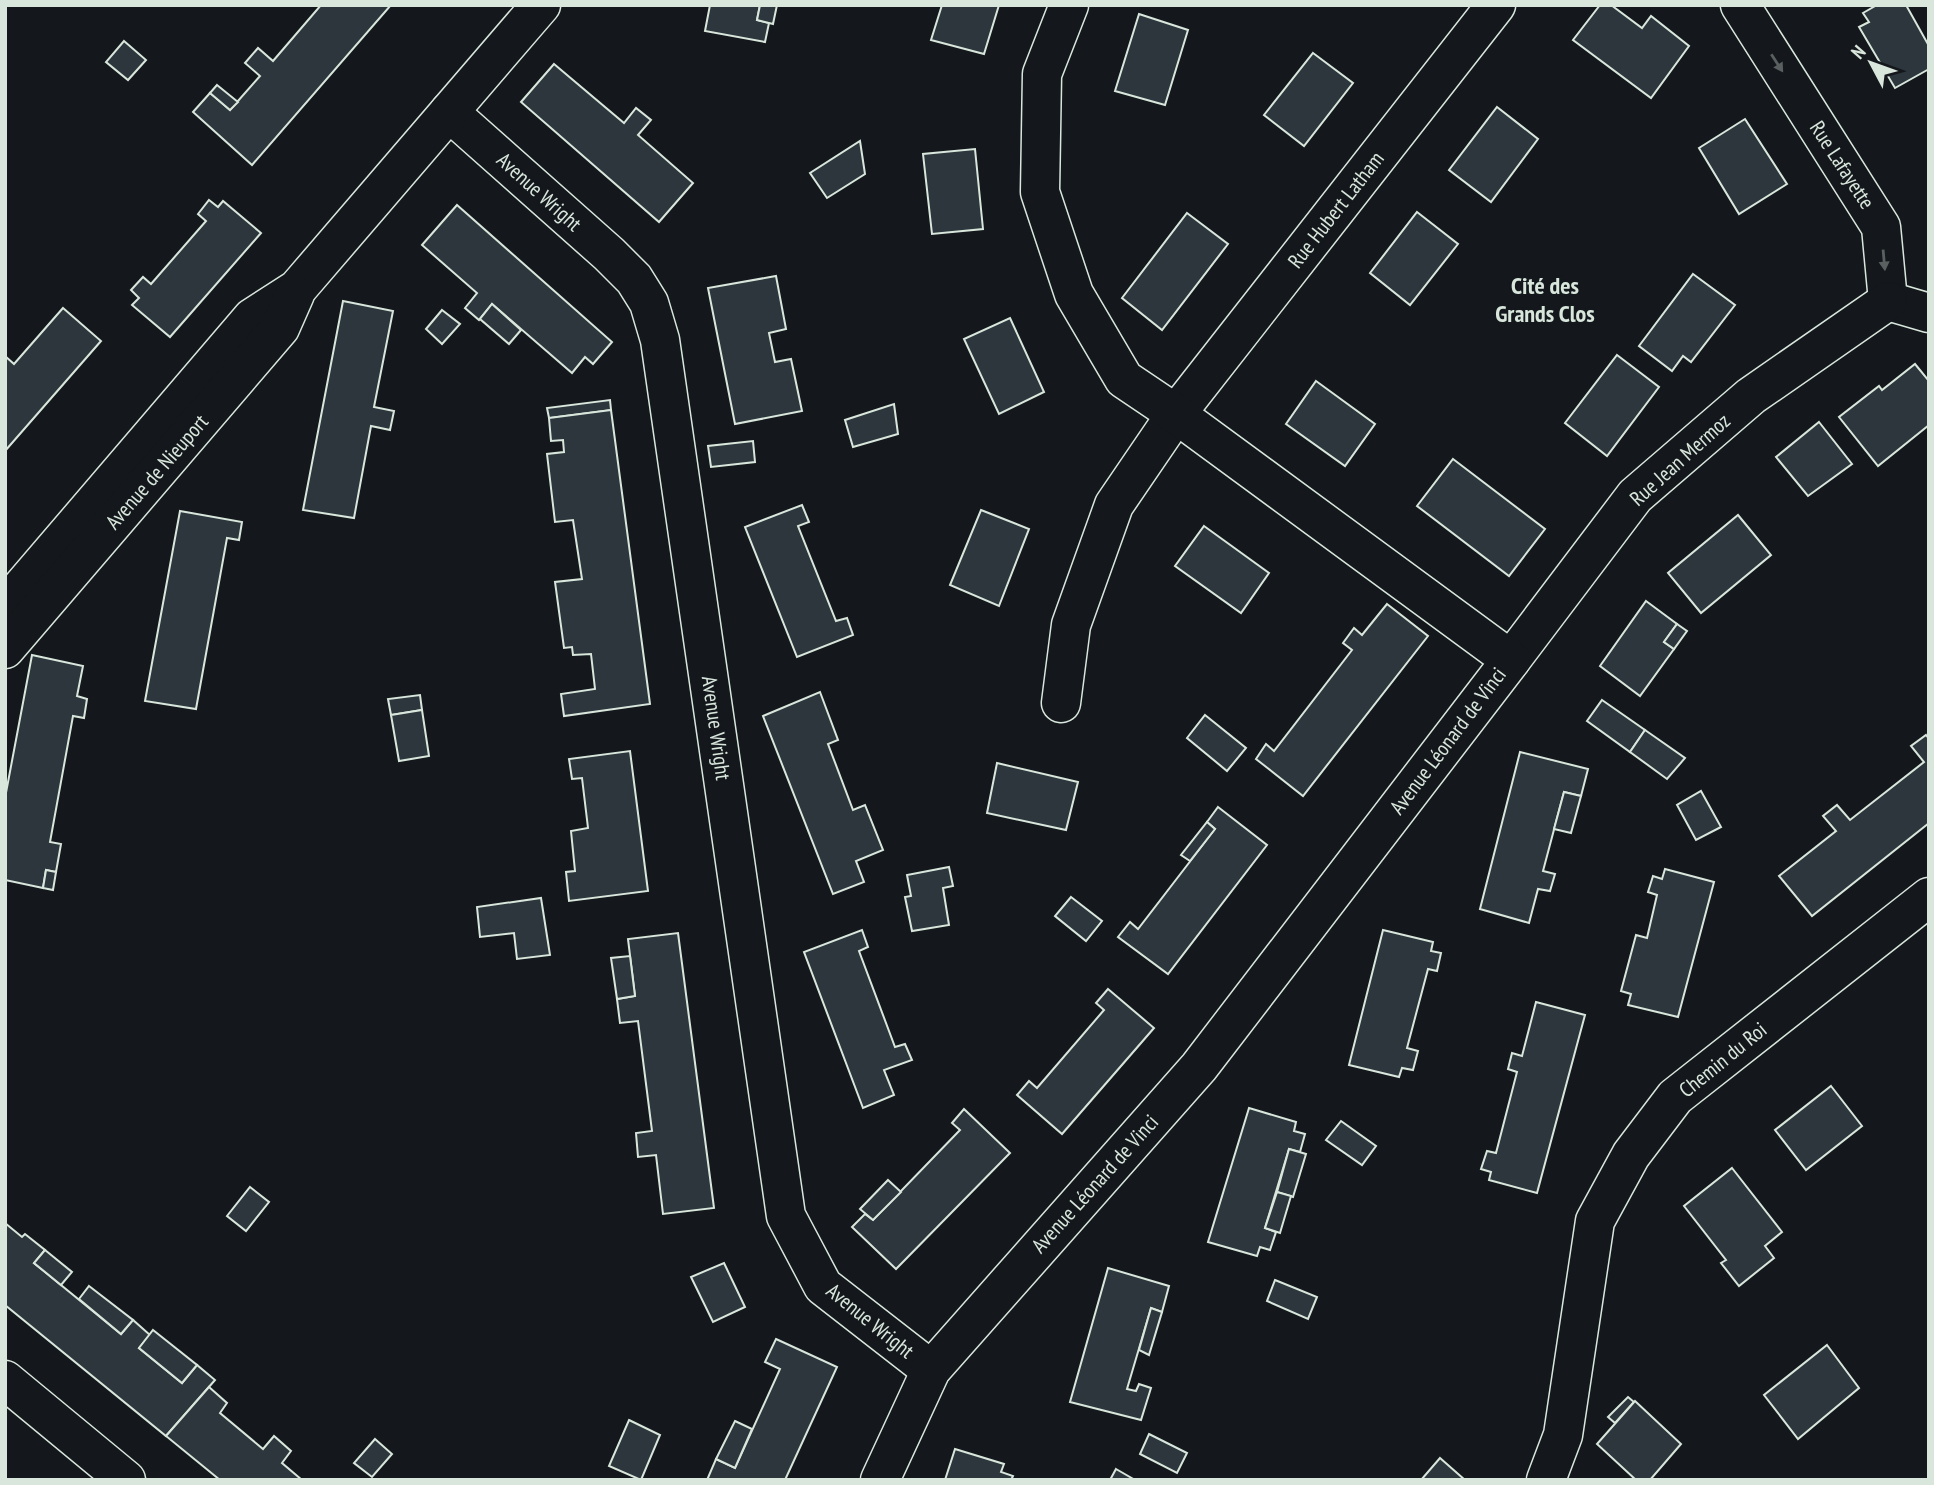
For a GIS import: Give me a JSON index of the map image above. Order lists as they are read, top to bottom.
{
  "streets": {
    "street": [
      "Rue Lafayette",
      "Avenue Wright",
      "Rue Hubert Latham",
      "Rue Jean Mermoz",
      "Avenue de Nieuport",
      "Avenue Léonard de Vinci",
      "Chemin du Roi"
    ]
  },
  "crossings": [
    ["Rue Lafayette", "Rue Jean Mermoz"],
    ["Avenue Wright", "Avenue de Nieuport"],
    ["Avenue Wright", "Avenue Léonard de Vinci"],
    ["Rue Hubert Latham", "Avenue Léonard de Vinci"],
    ["Rue Jean Mermoz", "Avenue Léonard de Vinci"]
  ],
  "one_way": ["Rue Lafayette"],
  "districts": ["Cité des Grands Clos"],
  "north": "top left"
}
